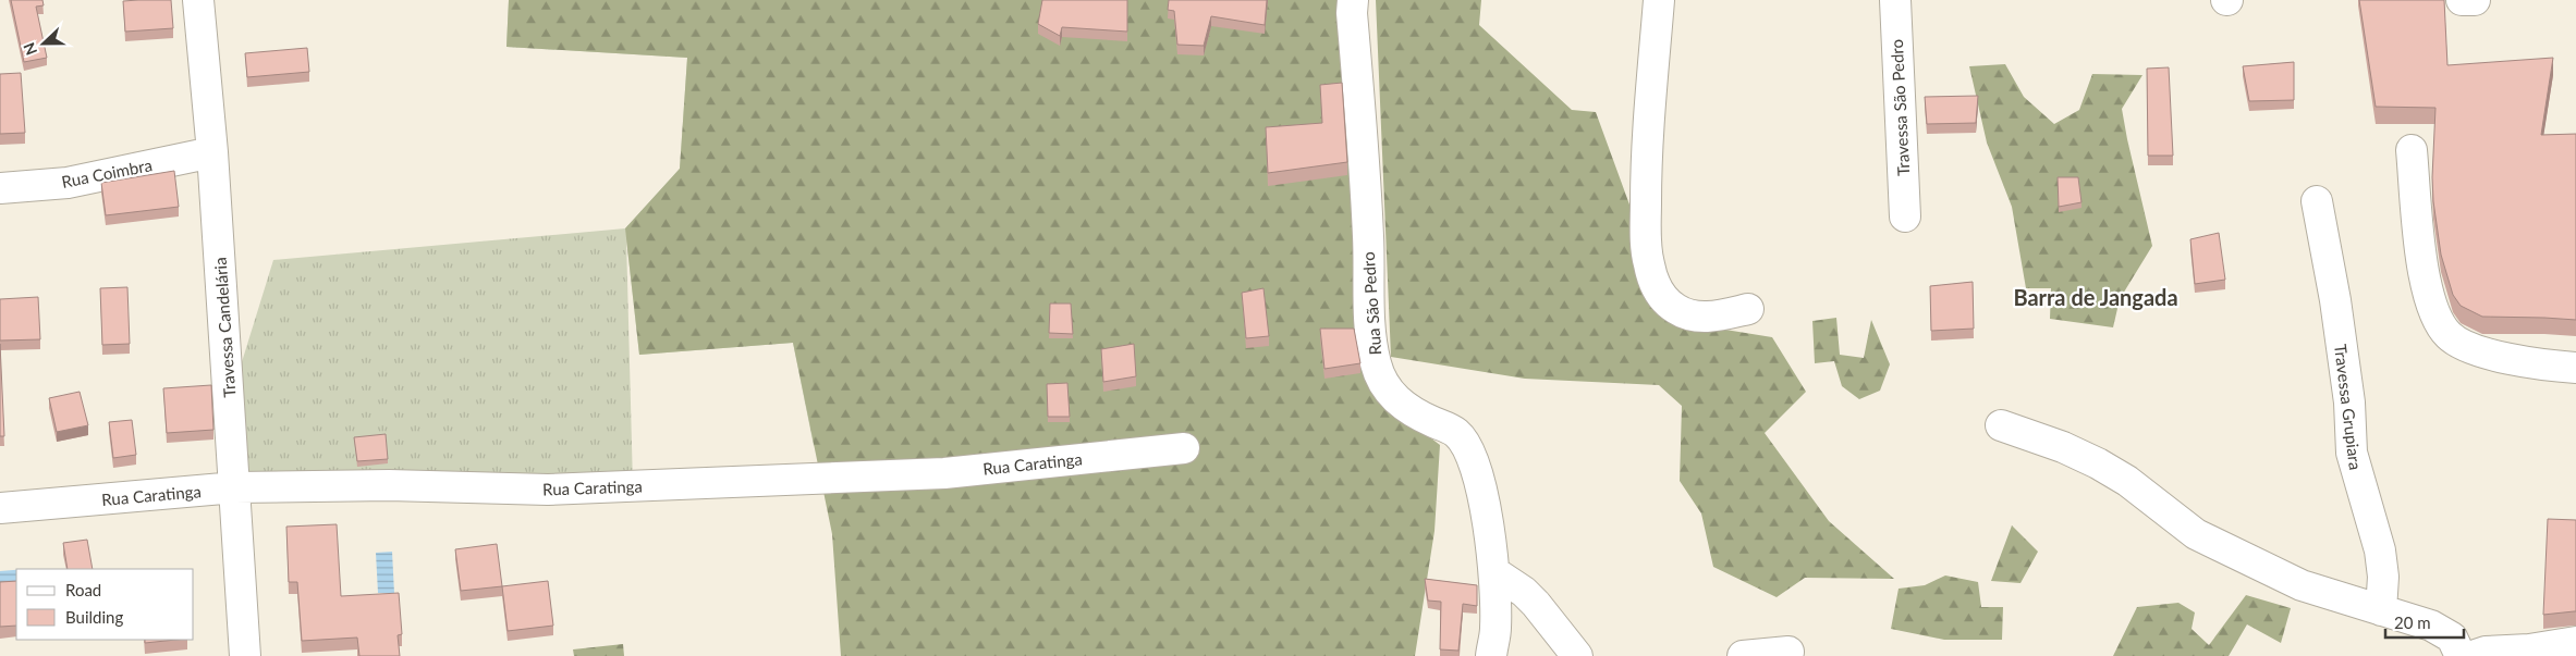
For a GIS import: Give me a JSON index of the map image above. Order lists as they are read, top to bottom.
{
  "streets": {
    "street": [
      "Travessa São Pedro",
      "Rua Coimbra",
      "Rua São Pedro",
      "Travessa Candelária",
      "Travessa Grupiara",
      "Rua Caratinga"
    ]
  },
  "crossings": [
    ["Rua Coimbra", "Travessa Candelária"],
    ["Travessa Candelária", "Rua Caratinga"]
  ],
  "districts": ["Barra de Jangada"],
  "legend": ["Road", "Building"],
  "scale_bar": "20 m",
  "north": "left"
}
